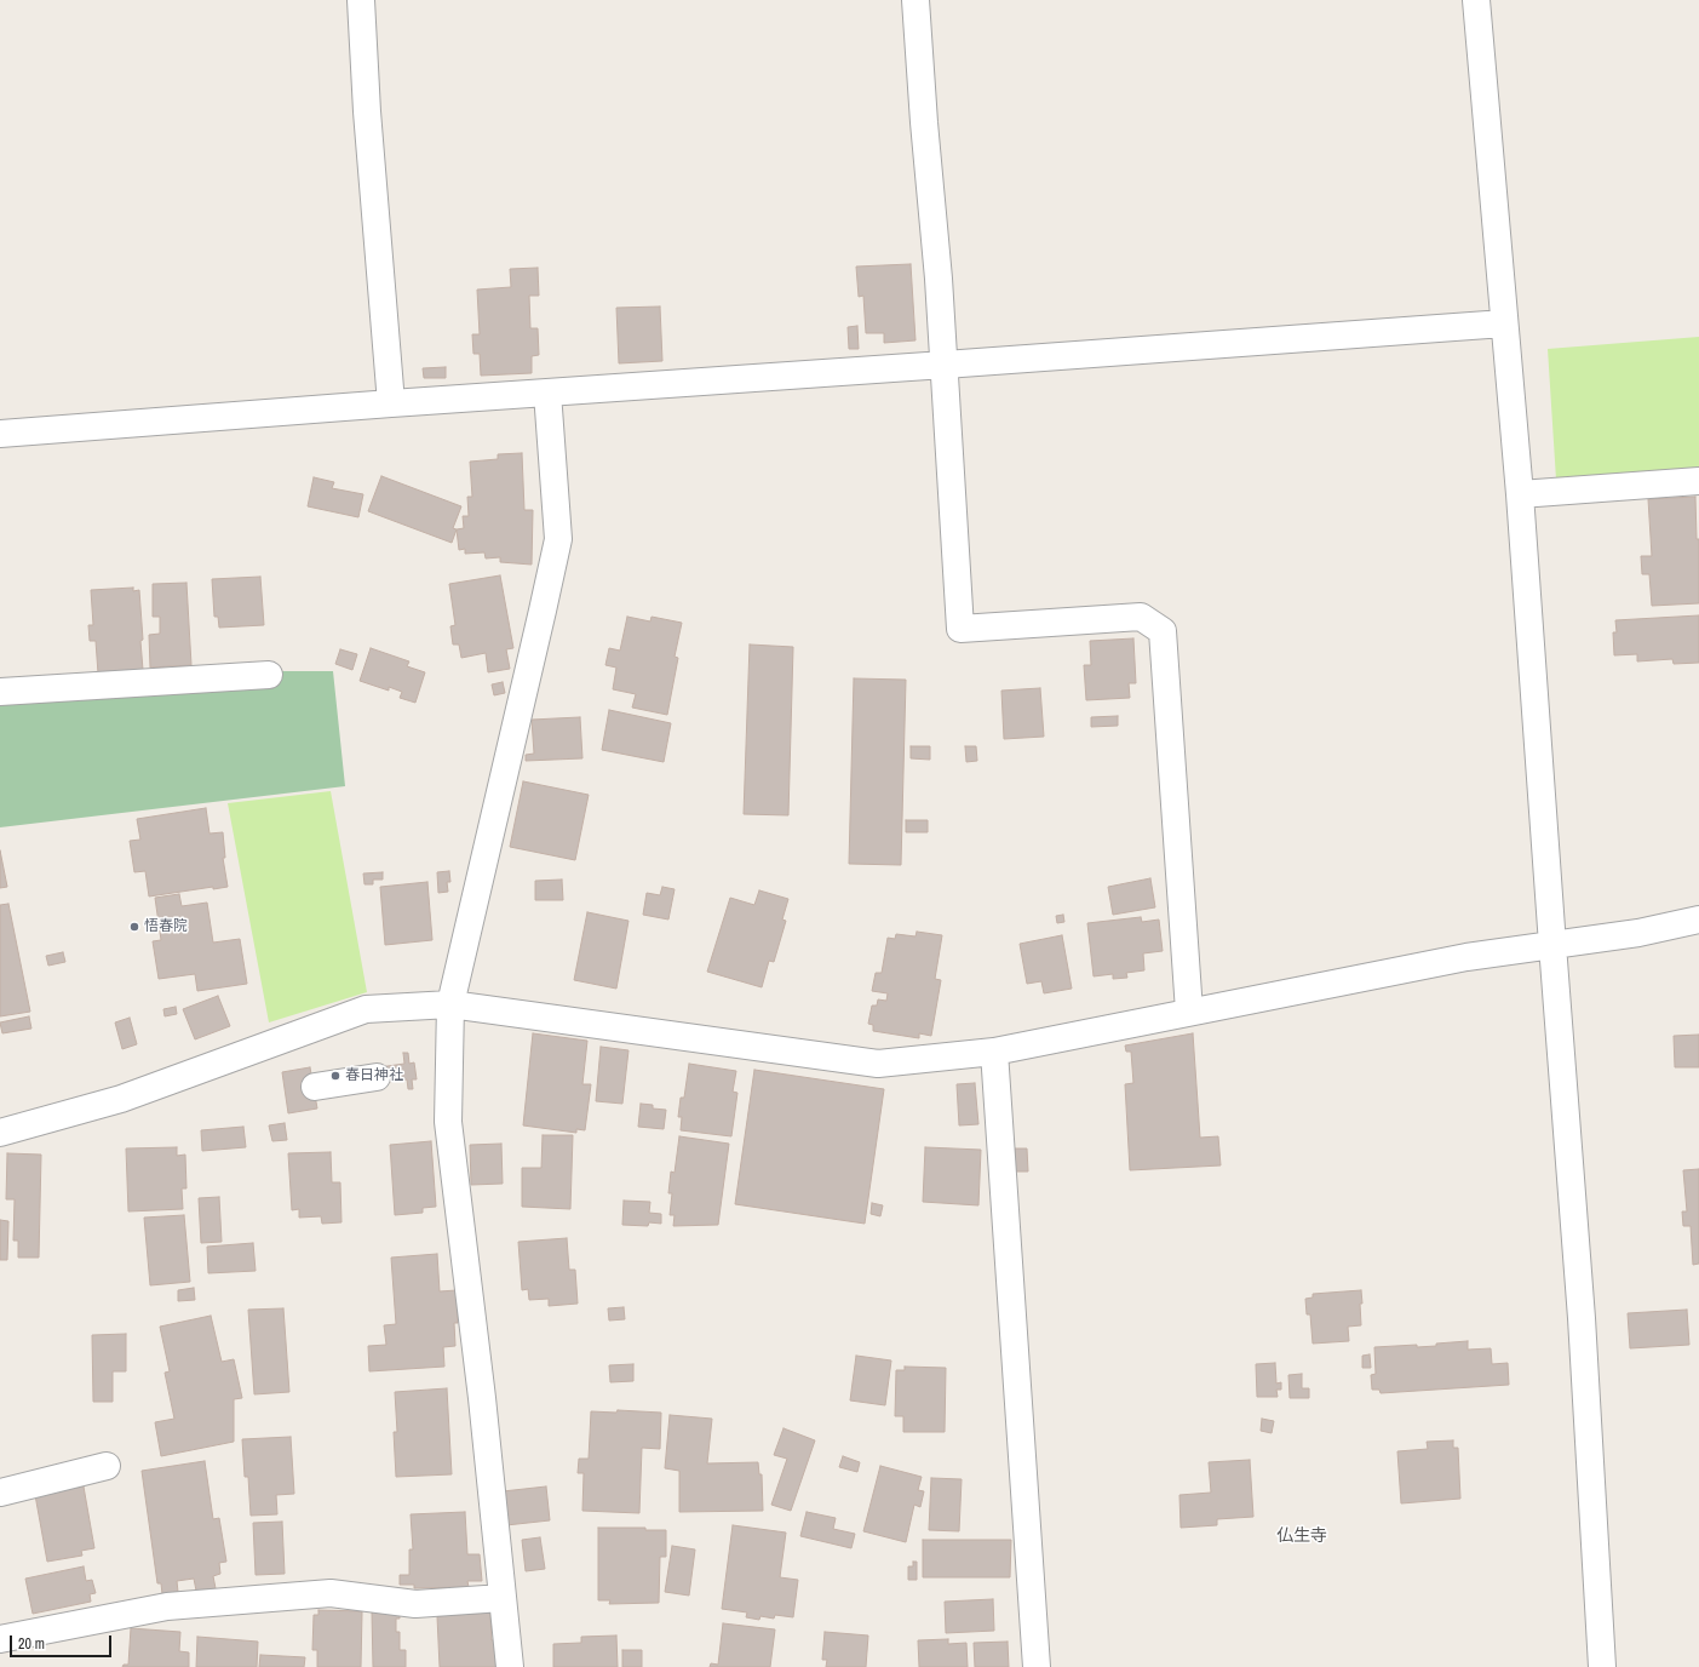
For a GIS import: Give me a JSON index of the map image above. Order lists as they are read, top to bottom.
{
  "districts": ["仏生寺"],
  "places": ["悟春院", "春日神社"],
  "scale_bar": "20 m"
}
